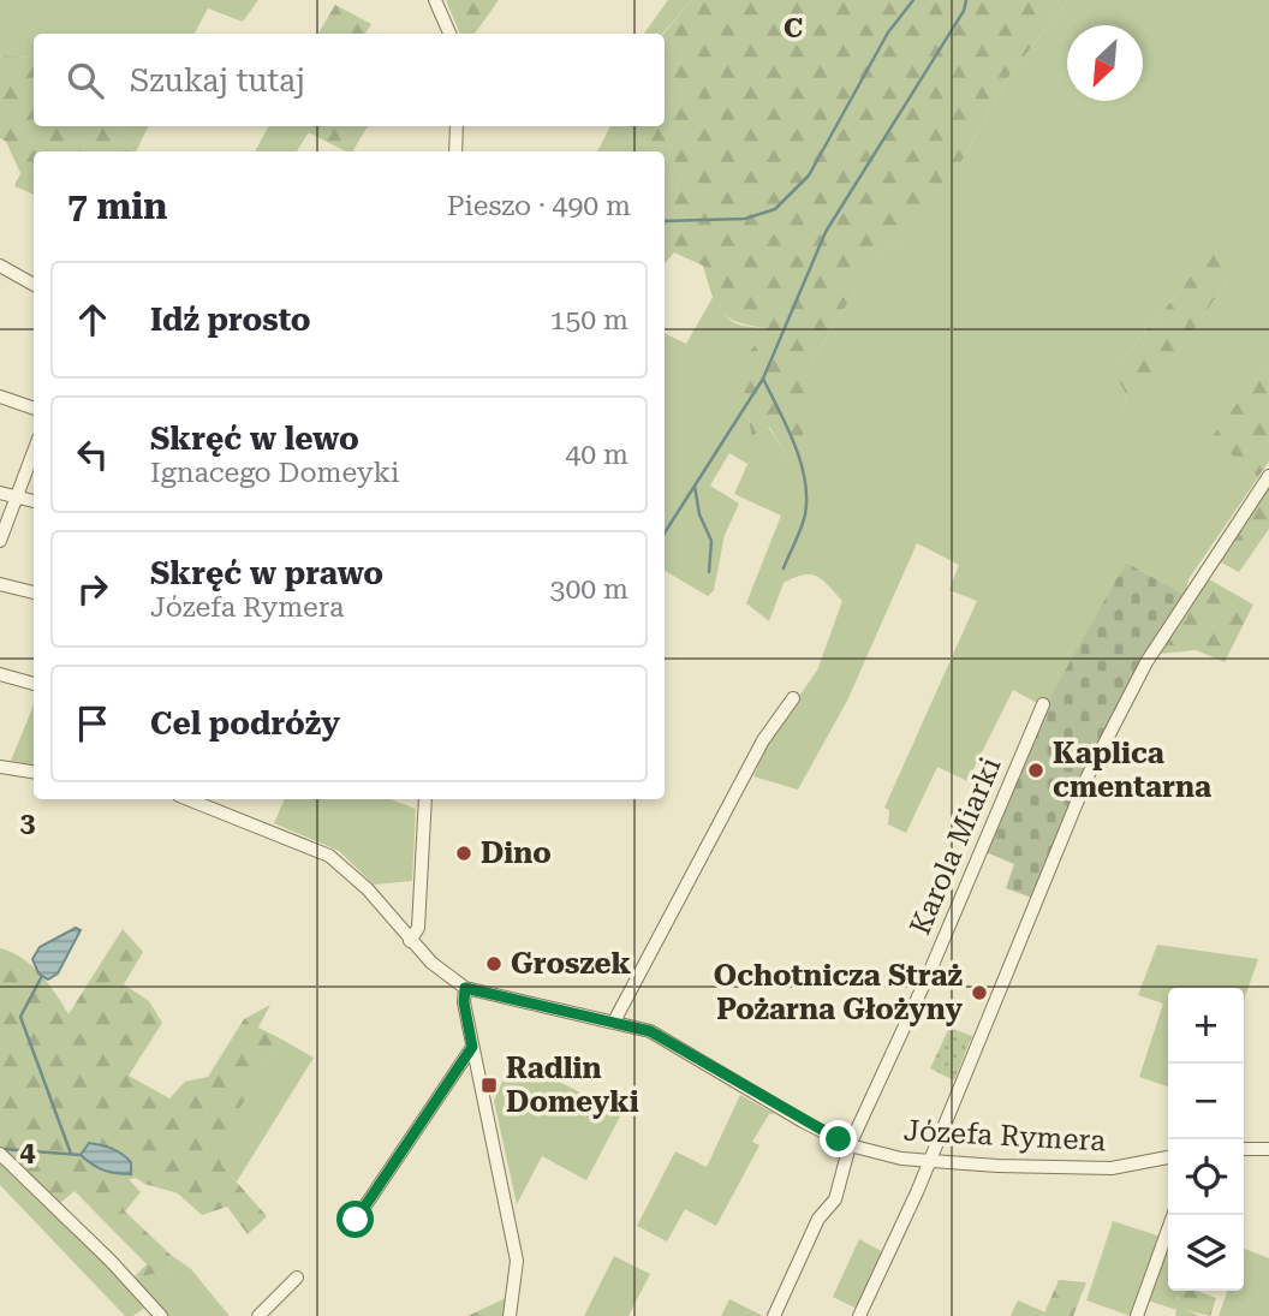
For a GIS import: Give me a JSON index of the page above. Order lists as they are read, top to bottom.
{
  "streets": {
    "street": ["Karola Miarki", "Józefa Rymera"]
  },
  "crossings": [
    ["Karola Miarki", "Józefa Rymera"]
  ],
  "places": {
    "other": [
      "Kaplica cmentarna",
      "Dino",
      "Groszek",
      "Ochotnicza Straż Pożarna Głożyny"
    ],
    "transit": ["Radlin Domeyki"]
  },
  "north": "bottom left",
  "page": {
    "search": "Szukaj tutaj",
    "heading": ["7 min", "Pieszo · 490 m"],
    "list": [
      ["Idź prosto", "150 m"],
      ["Skręć w lewo", "Ignacego Domeyki", "40 m"],
      ["Skręć w prawo", "Józefa Rymera", "300 m"],
      "Cel podróży"
    ],
    "map_buttons": ["+", "−"]
  },
  "grid": {
    "columns": ["C"],
    "rows": ["3", "4"]
  }
}
